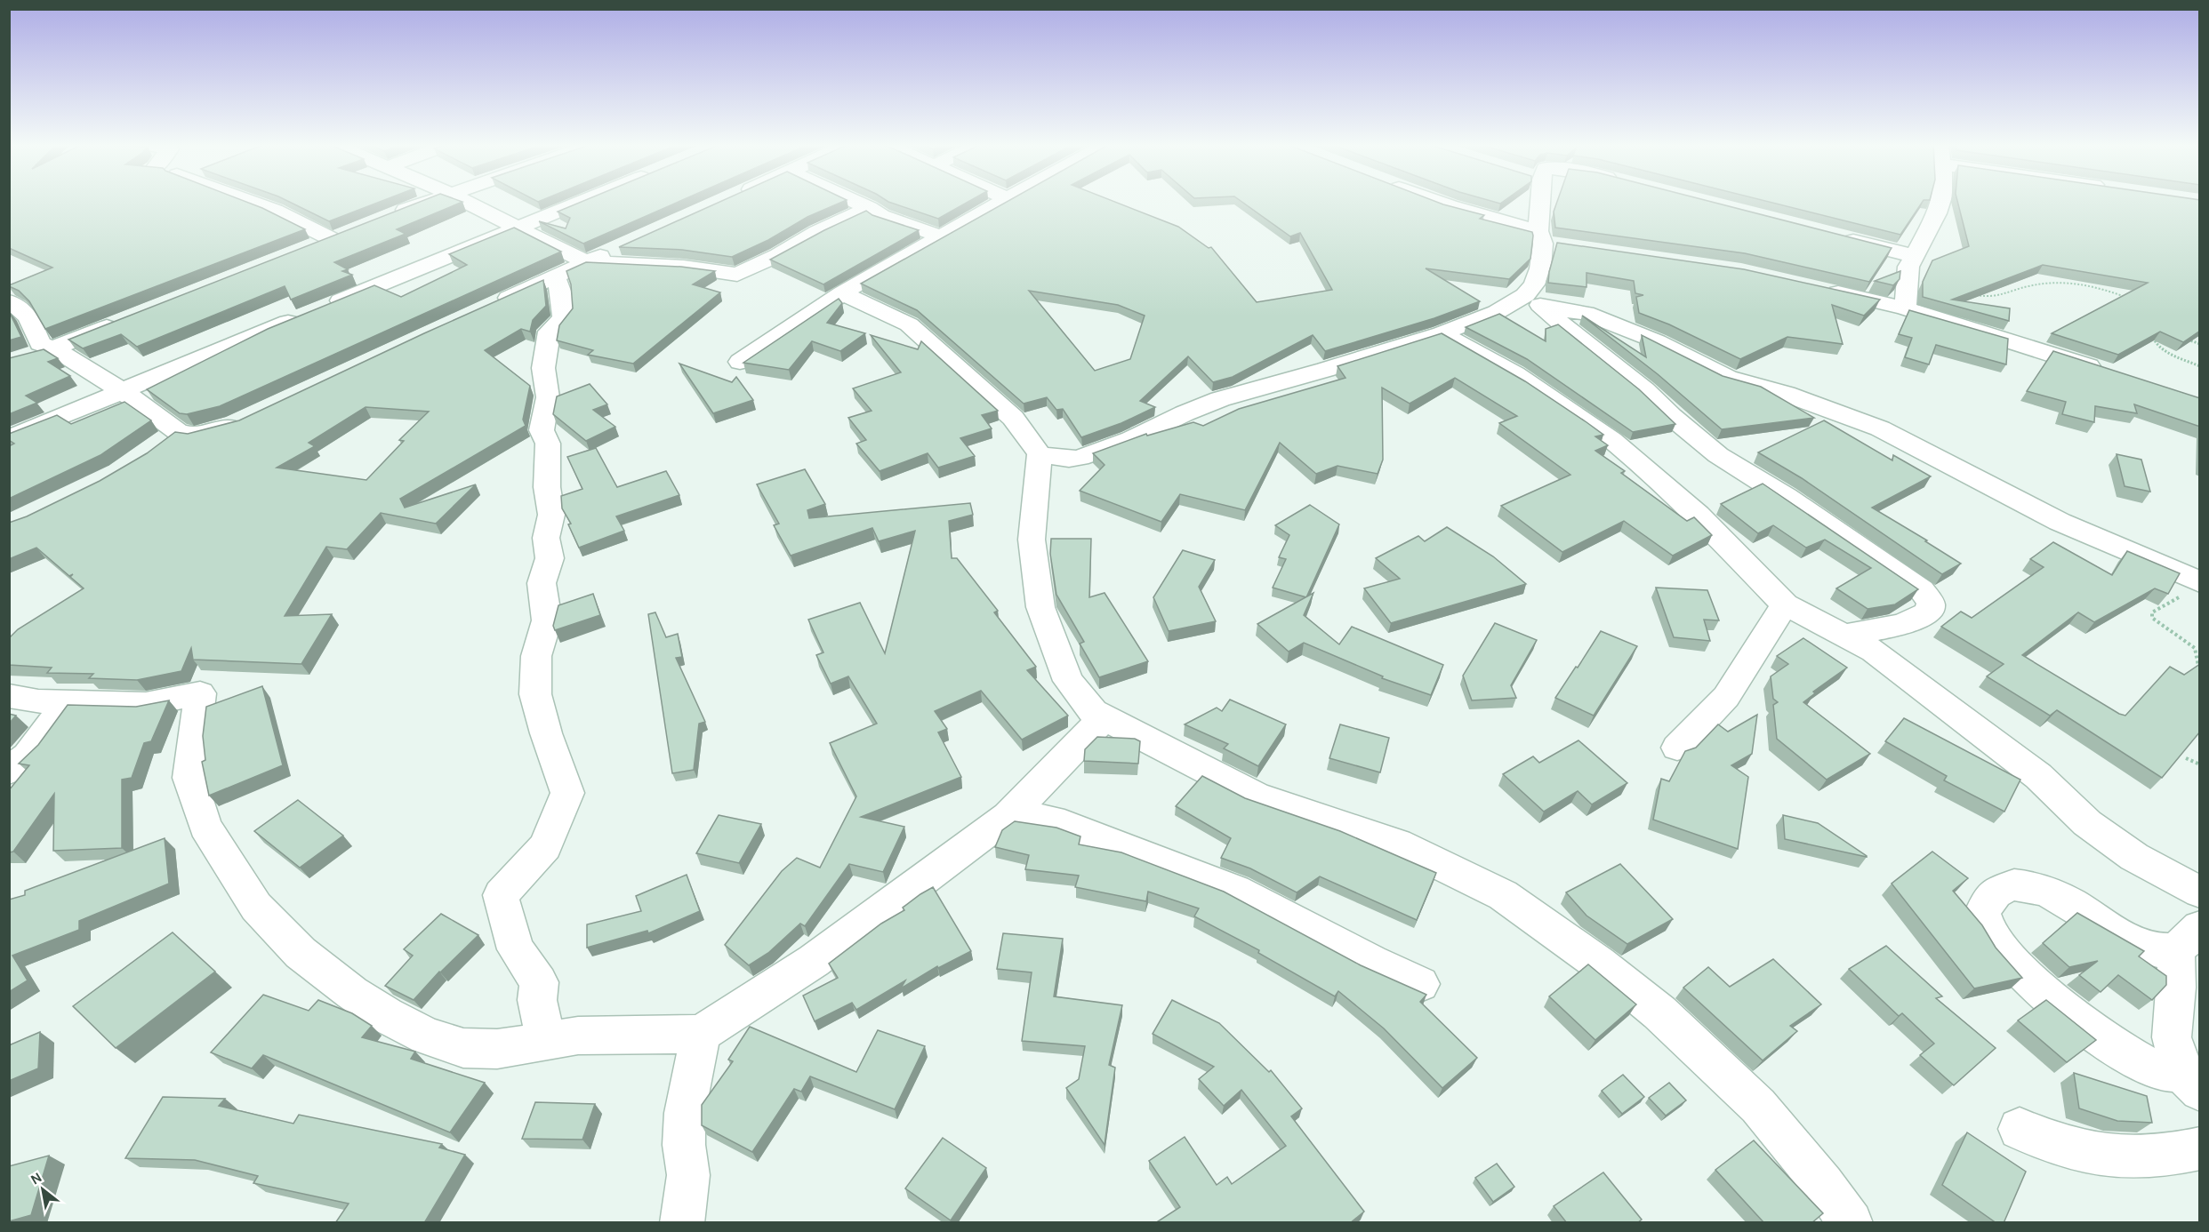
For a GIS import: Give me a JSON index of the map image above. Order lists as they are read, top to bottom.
{
  "north": "top left"
}
